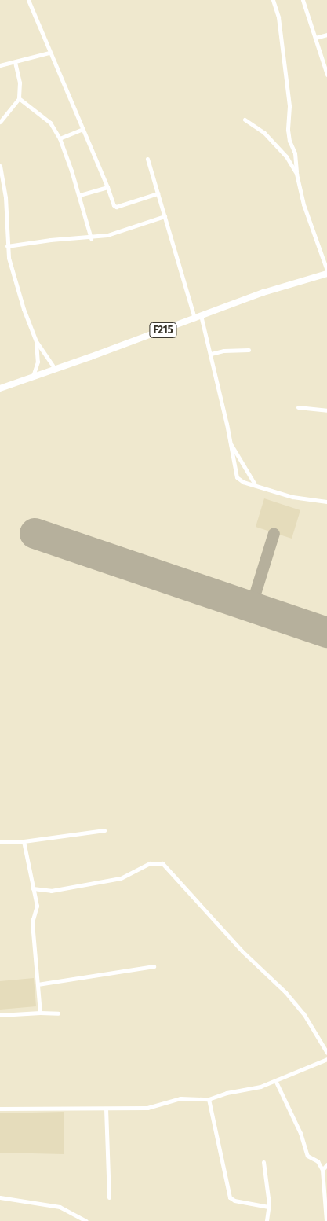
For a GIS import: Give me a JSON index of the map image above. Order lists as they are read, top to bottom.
{
  "streets": {
    "main road": ["F215"]
  }
}
